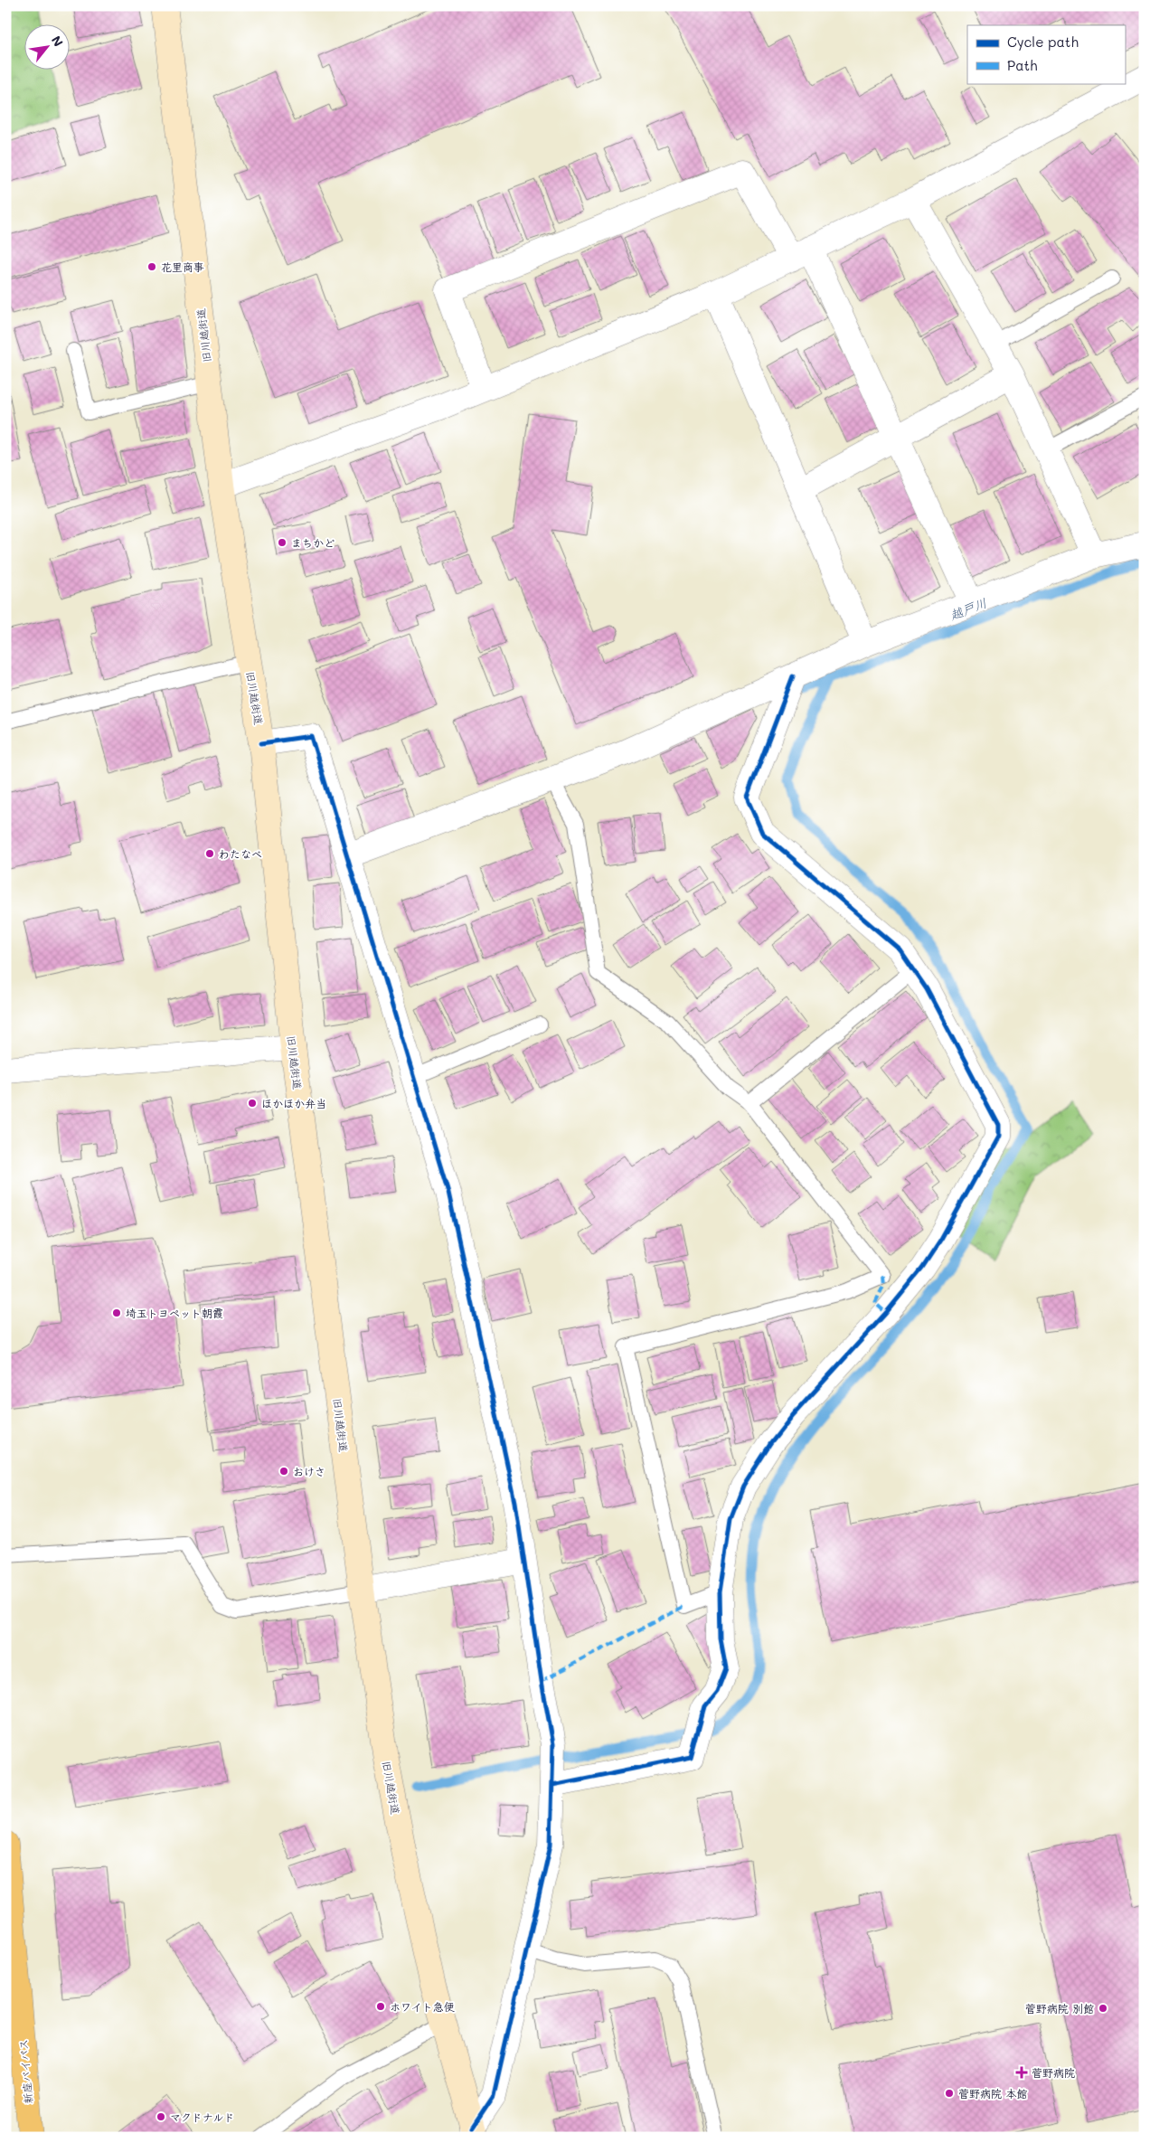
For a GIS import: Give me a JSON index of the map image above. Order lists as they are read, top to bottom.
{
  "streets": {
    "highway": ["新座バイパス"],
    "main road": ["旧川越街道"]
  },
  "water": ["越戸川"],
  "places": {
    "other": [
      "花里商事",
      "まちかど",
      "わたなべ",
      "ほかほか弁当",
      "埼玉トヨペット朝霞",
      "おけさ",
      "ホワイト急便",
      "菅野病院 別館",
      "菅野病院 本館",
      "マクドナルド"
    ],
    "health": ["菅野病院"]
  },
  "legend": ["Cycle path", "Path"],
  "north": "top right"
}
